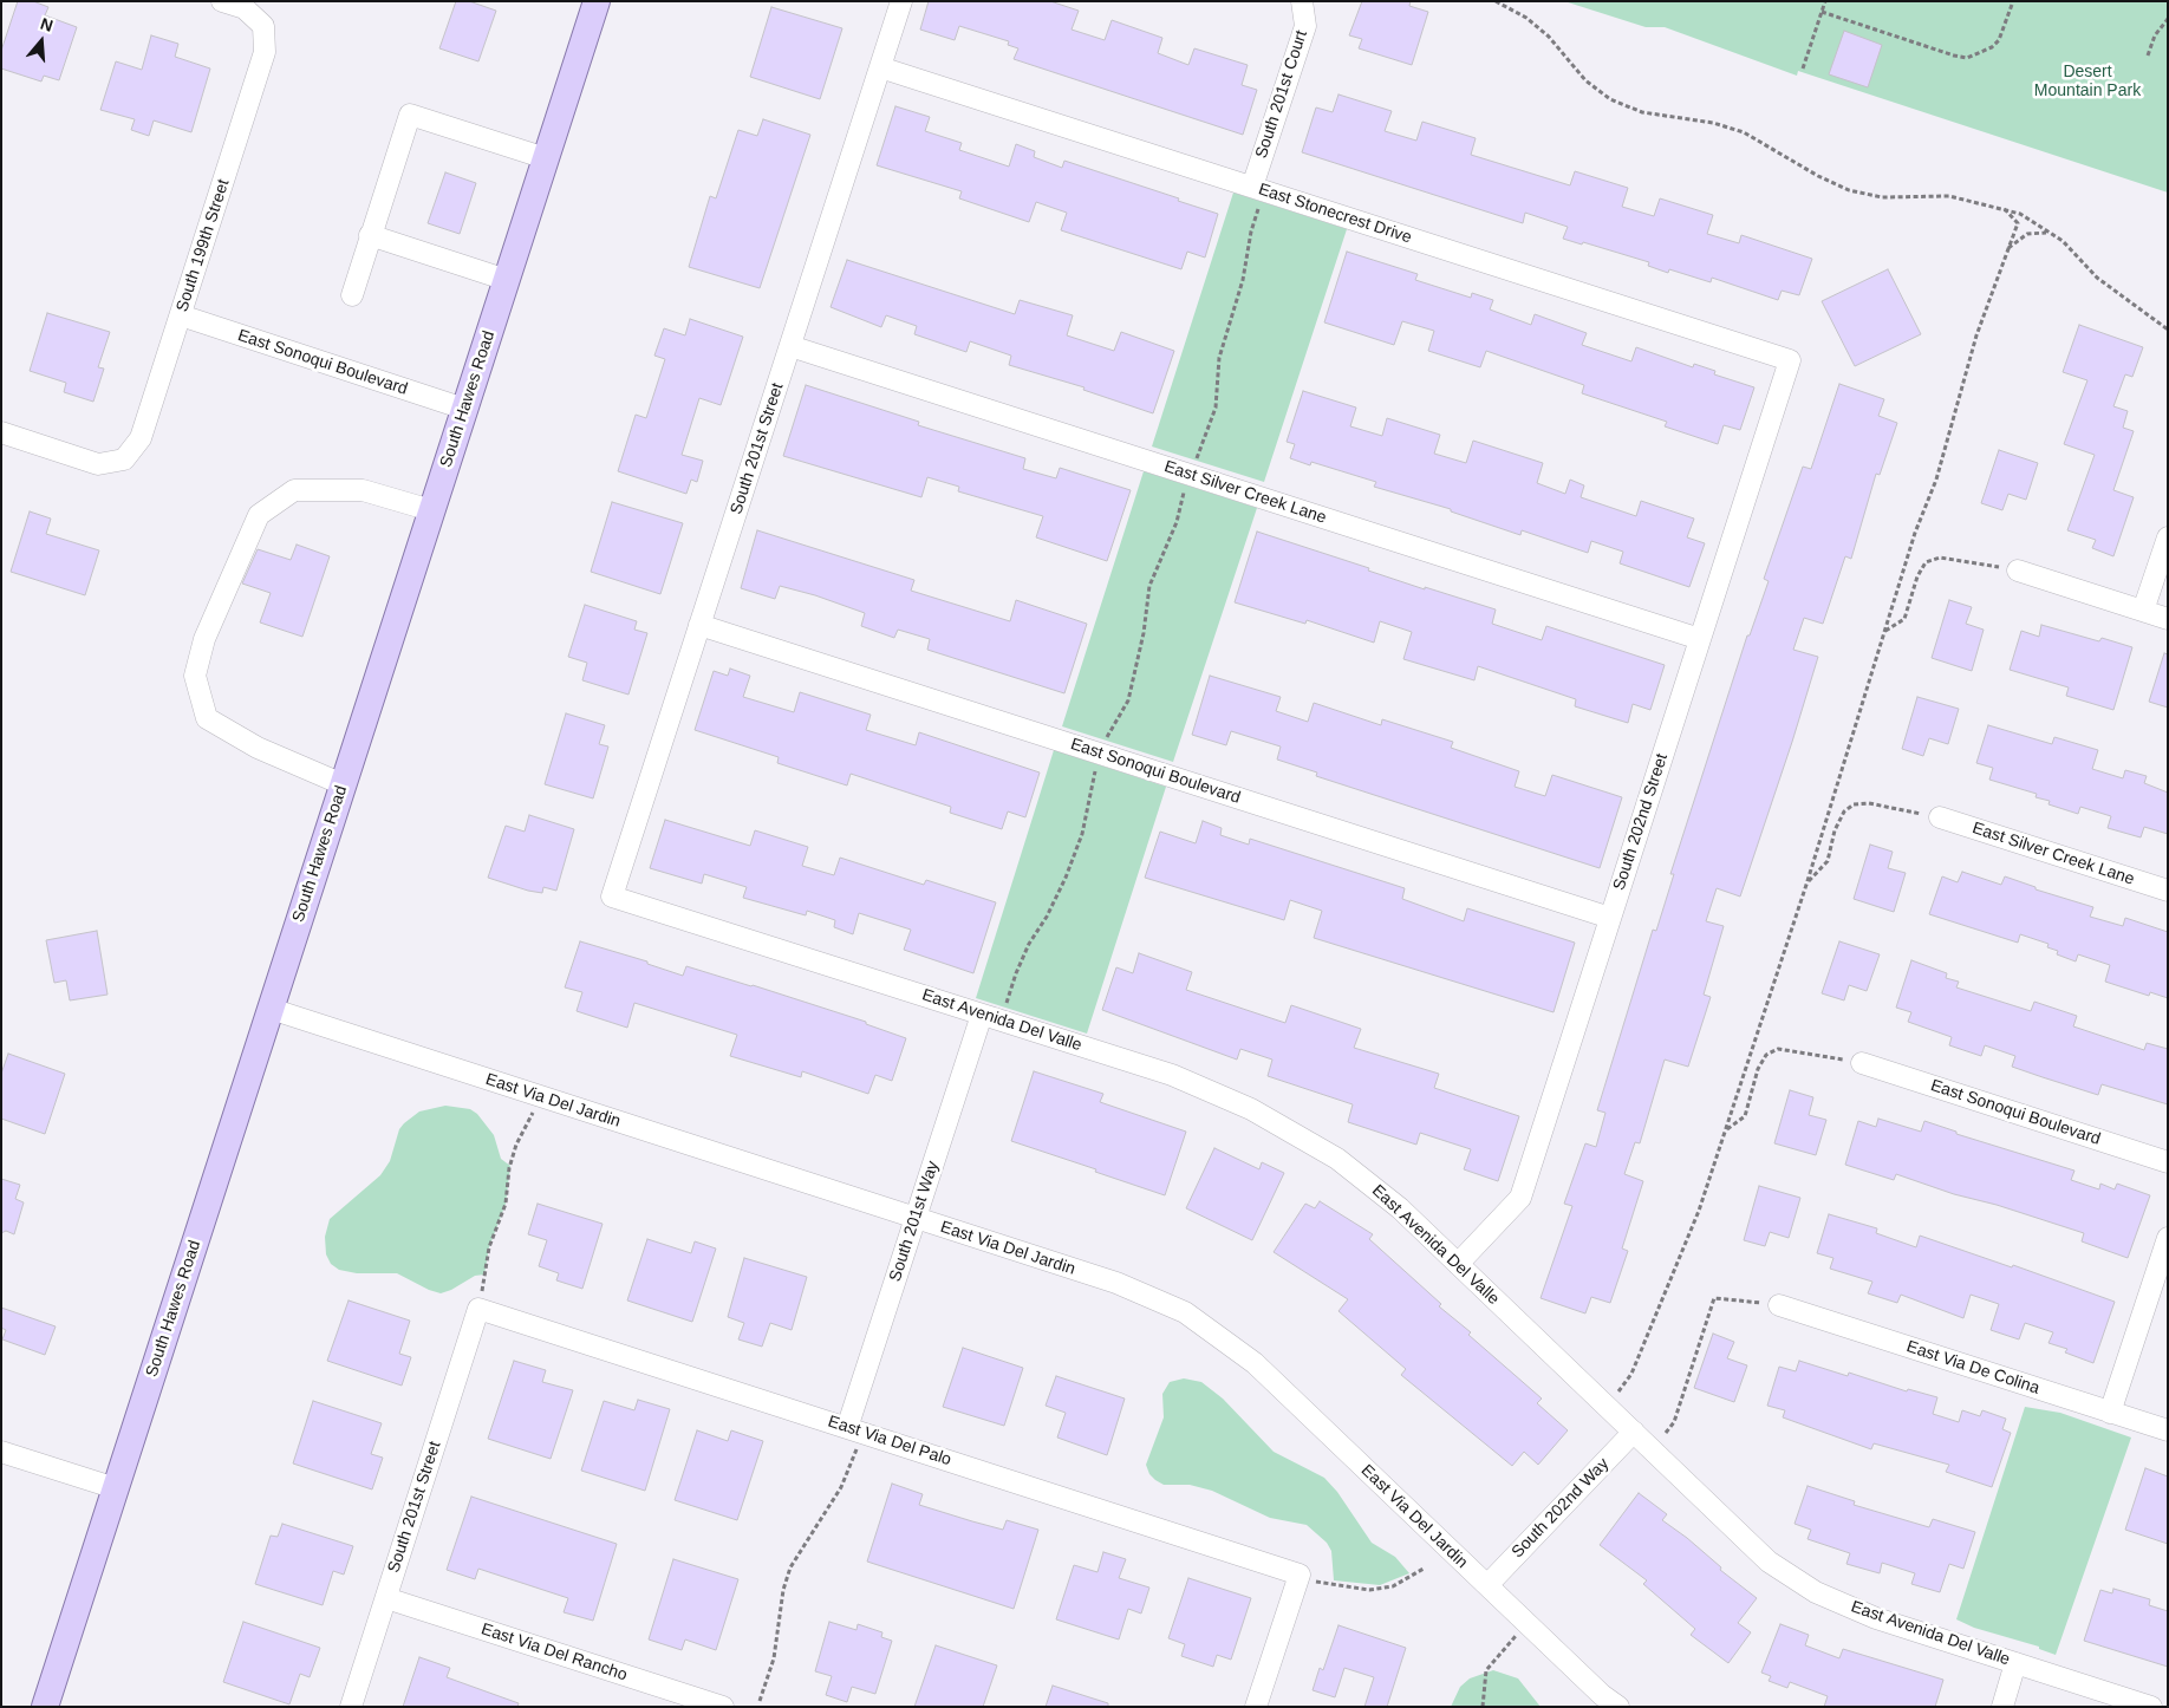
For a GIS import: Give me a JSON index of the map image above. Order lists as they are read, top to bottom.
{
  "streets": {
    "main road": ["South Hawes Road"],
    "street": [
      "South 201st Court",
      "East Stonecrest Drive",
      "South 199th Street",
      "East Sonoqui Boulevard",
      "South 201st Street",
      "East Silver Creek Lane",
      "South 202nd Street",
      "East Avenida Del Valle",
      "East Via Del Jardin",
      "South 201st Way",
      "East Via De Colina",
      "East Via Del Palo",
      "South 202nd Way",
      "East Via Del Rancho"
    ]
  },
  "crossings": [
    ["South 201st Court", "East Stonecrest Drive"],
    ["East Stonecrest Drive", "South 201st Street"],
    ["East Stonecrest Drive", "South 202nd Street"],
    ["South 199th Street", "East Sonoqui Boulevard"],
    ["East Sonoqui Boulevard", "South Hawes Road"],
    ["East Sonoqui Boulevard", "South 201st Street"],
    ["East Sonoqui Boulevard", "South 202nd Street"],
    ["South Hawes Road", "East Via Del Jardin"],
    ["South 201st Street", "East Silver Creek Lane"],
    ["South 201st Street", "East Avenida Del Valle"],
    ["South 201st Street", "East Via Del Palo"],
    ["South 201st Street", "East Via Del Rancho"],
    ["East Silver Creek Lane", "South 202nd Street"],
    ["South 202nd Street", "East Avenida Del Valle"],
    ["East Avenida Del Valle", "South 201st Way"],
    ["East Avenida Del Valle", "South 202nd Way"],
    ["East Via Del Jardin", "South 201st Way"],
    ["East Via Del Jardin", "South 202nd Way"],
    ["South 201st Way", "East Via Del Palo"]
  ],
  "parks": ["Desert Mountain Park"],
  "north": "top"
}
